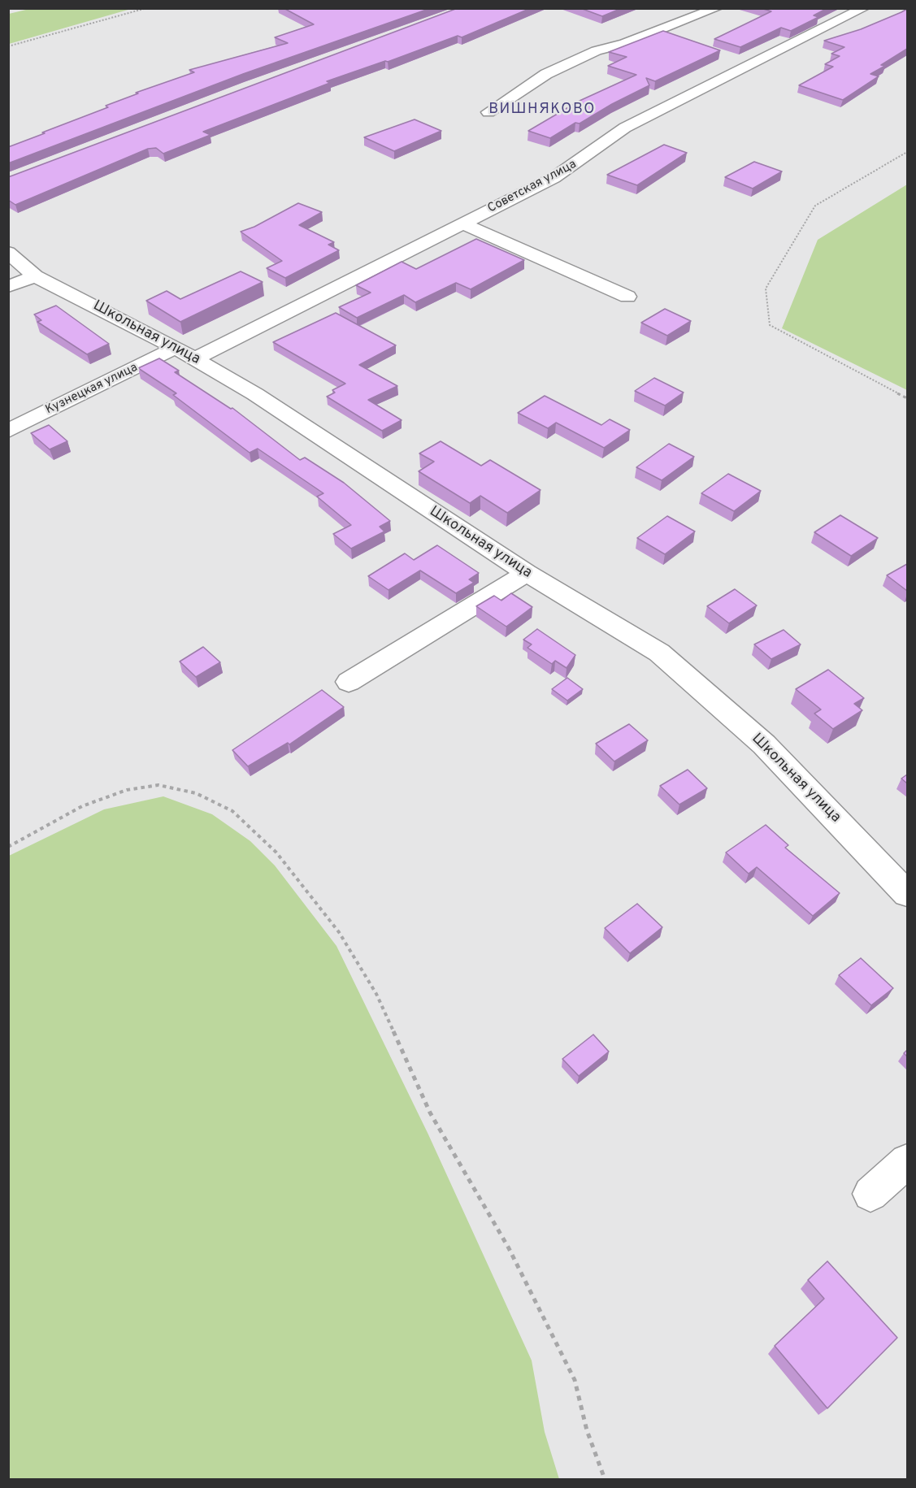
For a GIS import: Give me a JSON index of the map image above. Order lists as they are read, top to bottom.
{
  "streets": {
    "street": ["Советская улица", "Школьная улица", "Кузнецкая улица"]
  },
  "crossings": [
    ["Советская улица", "Школьная улица"],
    ["Советская улица", "Кузнецкая улица"],
    ["Школьная улица", "Кузнецкая улица"]
  ],
  "districts": ["ВИШНЯКОВО"]
}
